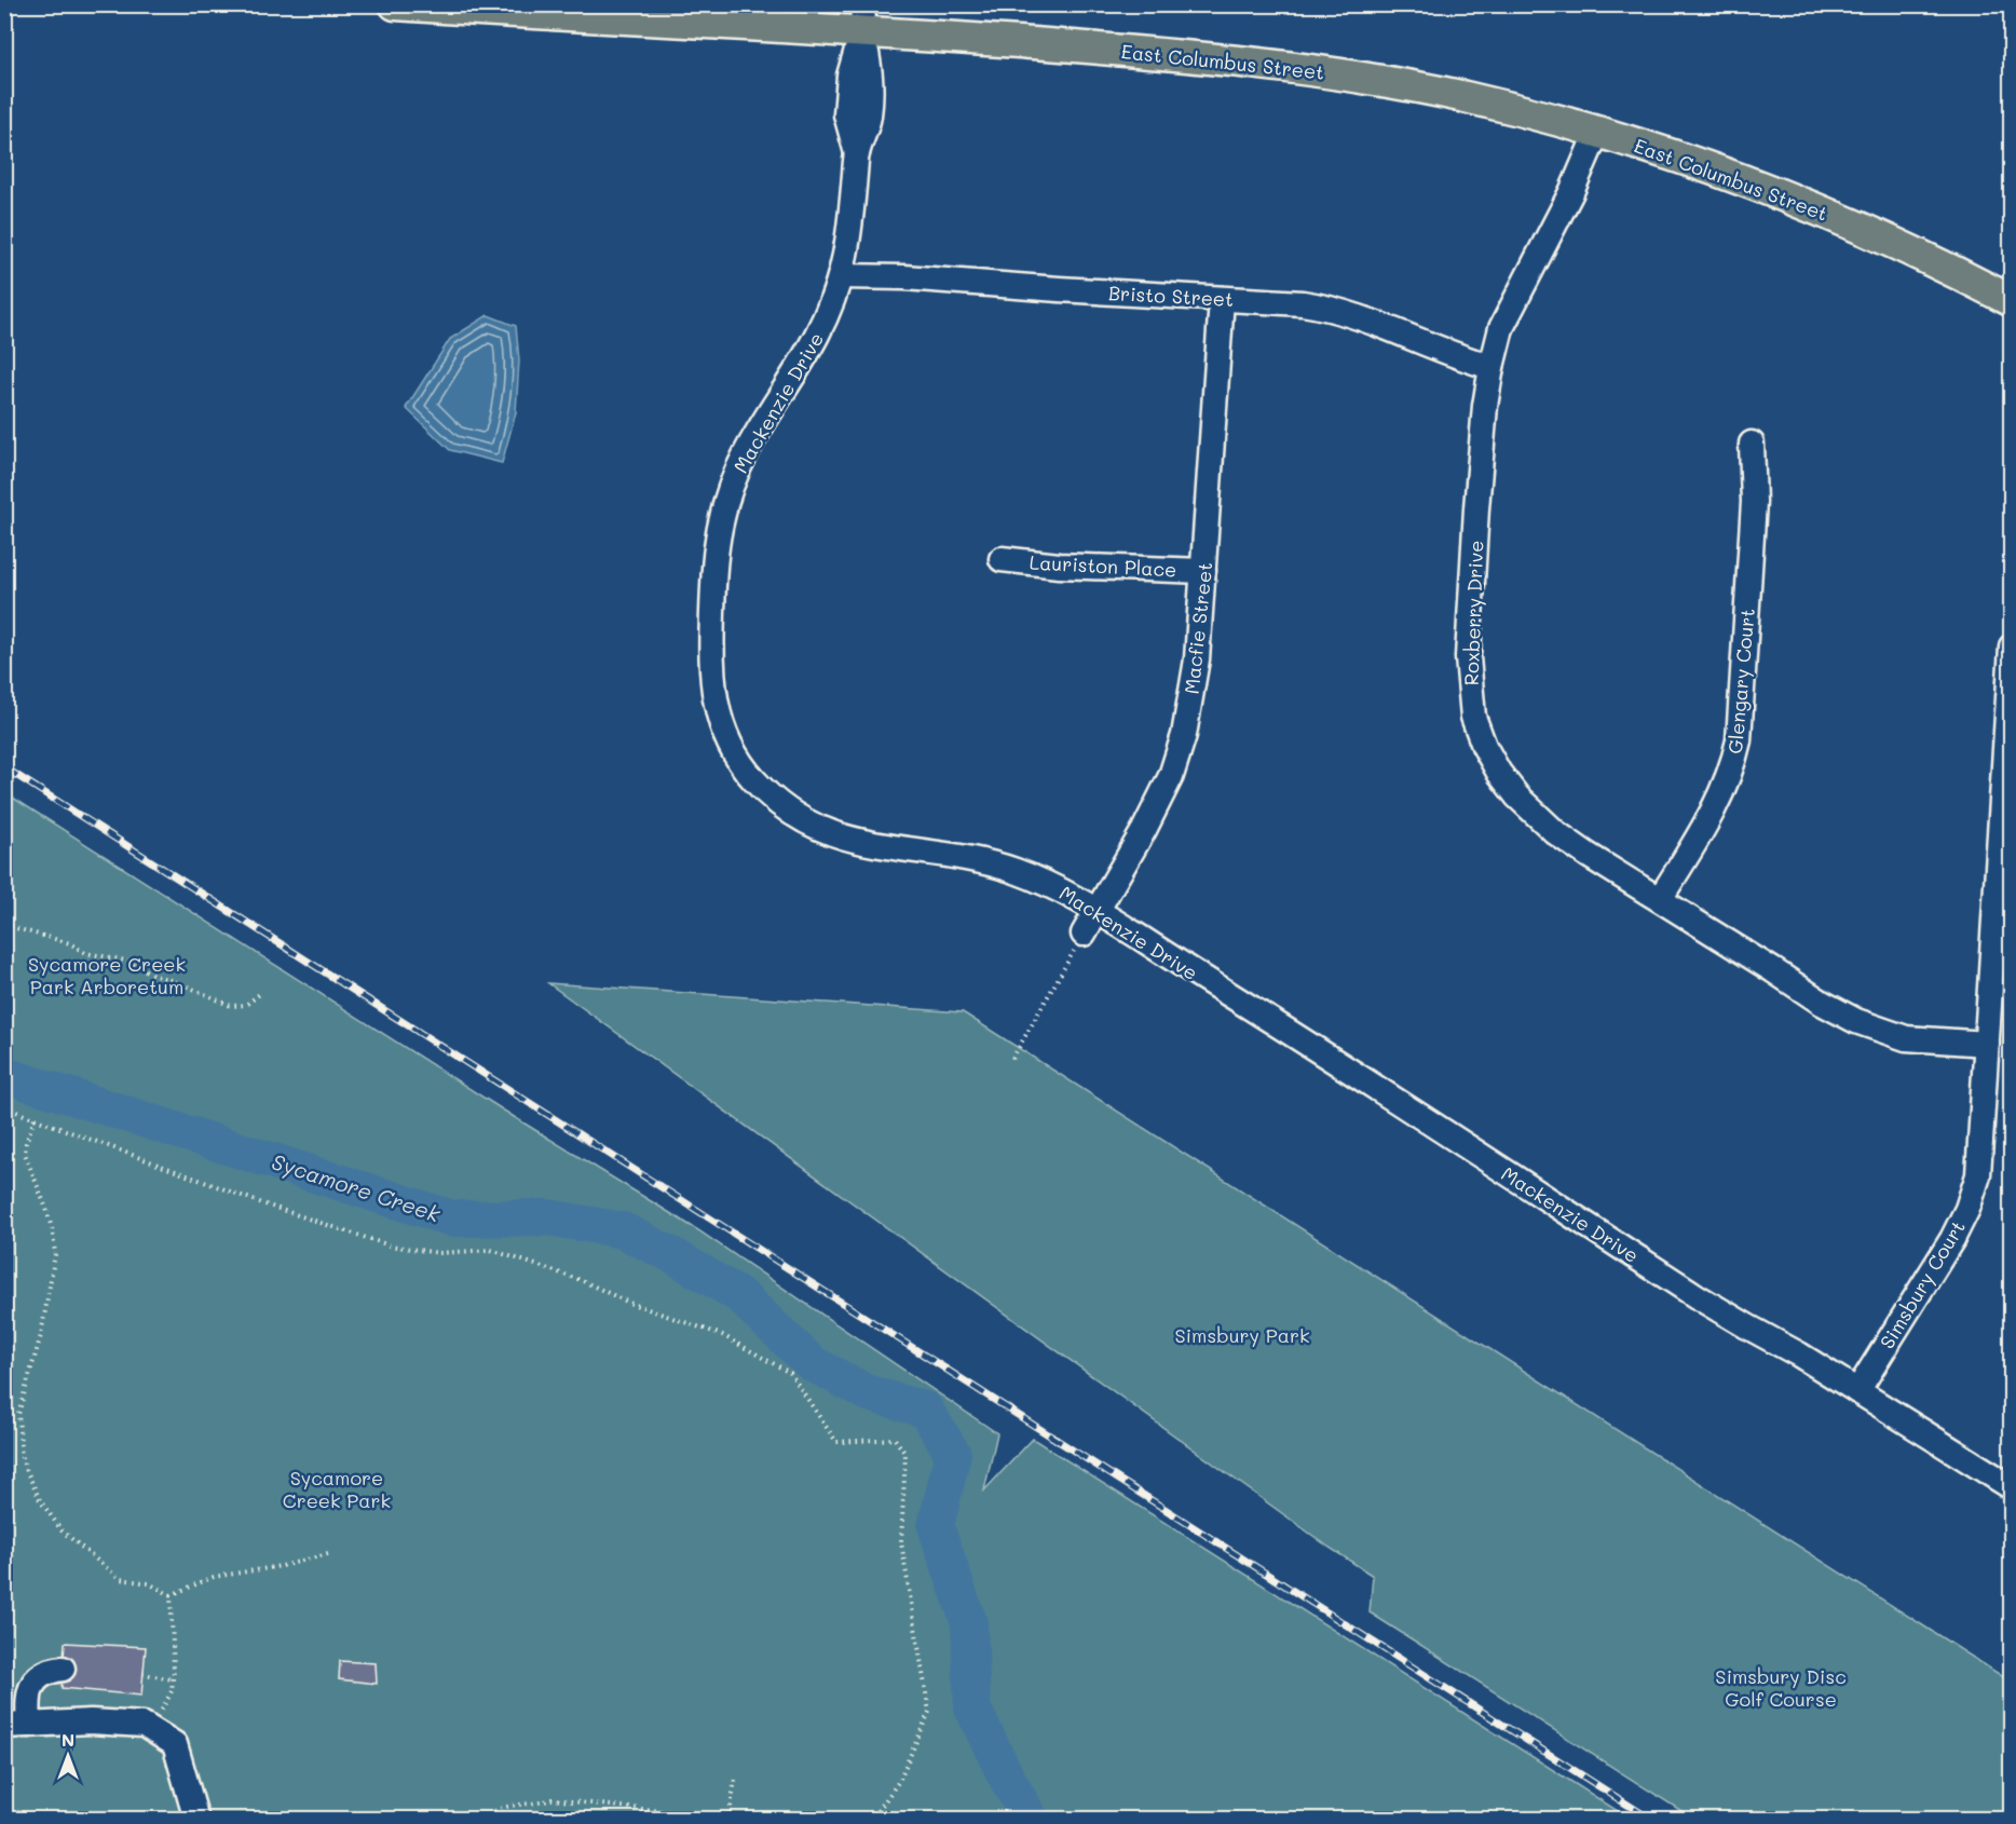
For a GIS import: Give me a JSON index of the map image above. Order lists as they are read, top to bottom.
{
  "streets": {
    "main road": ["East Columbus Street"],
    "street": [
      "Bristo Street",
      "Mackenzie Drive",
      "Lauriston Place",
      "Roxberry Drive",
      "Macfie Street",
      "Glengary Court",
      "Simsbury Court"
    ]
  },
  "crossings": [
    ["East Columbus Street", "Mackenzie Drive"],
    ["East Columbus Street", "Roxberry Drive"],
    ["Bristo Street", "Mackenzie Drive"],
    ["Bristo Street", "Roxberry Drive"],
    ["Bristo Street", "Macfie Street"],
    ["Mackenzie Drive", "Macfie Street"],
    ["Mackenzie Drive", "Simsbury Court"],
    ["Lauriston Place", "Macfie Street"],
    ["Roxberry Drive", "Glengary Court"],
    ["Roxberry Drive", "Simsbury Court"]
  ],
  "water": ["Sycamore Creek"],
  "parks": [
    "Sycamore Creek Park Arboretum",
    "Simsbury Park",
    "Sycamore Creek Park",
    "Simsbury Disc Golf Course"
  ],
  "north": "top"
}
